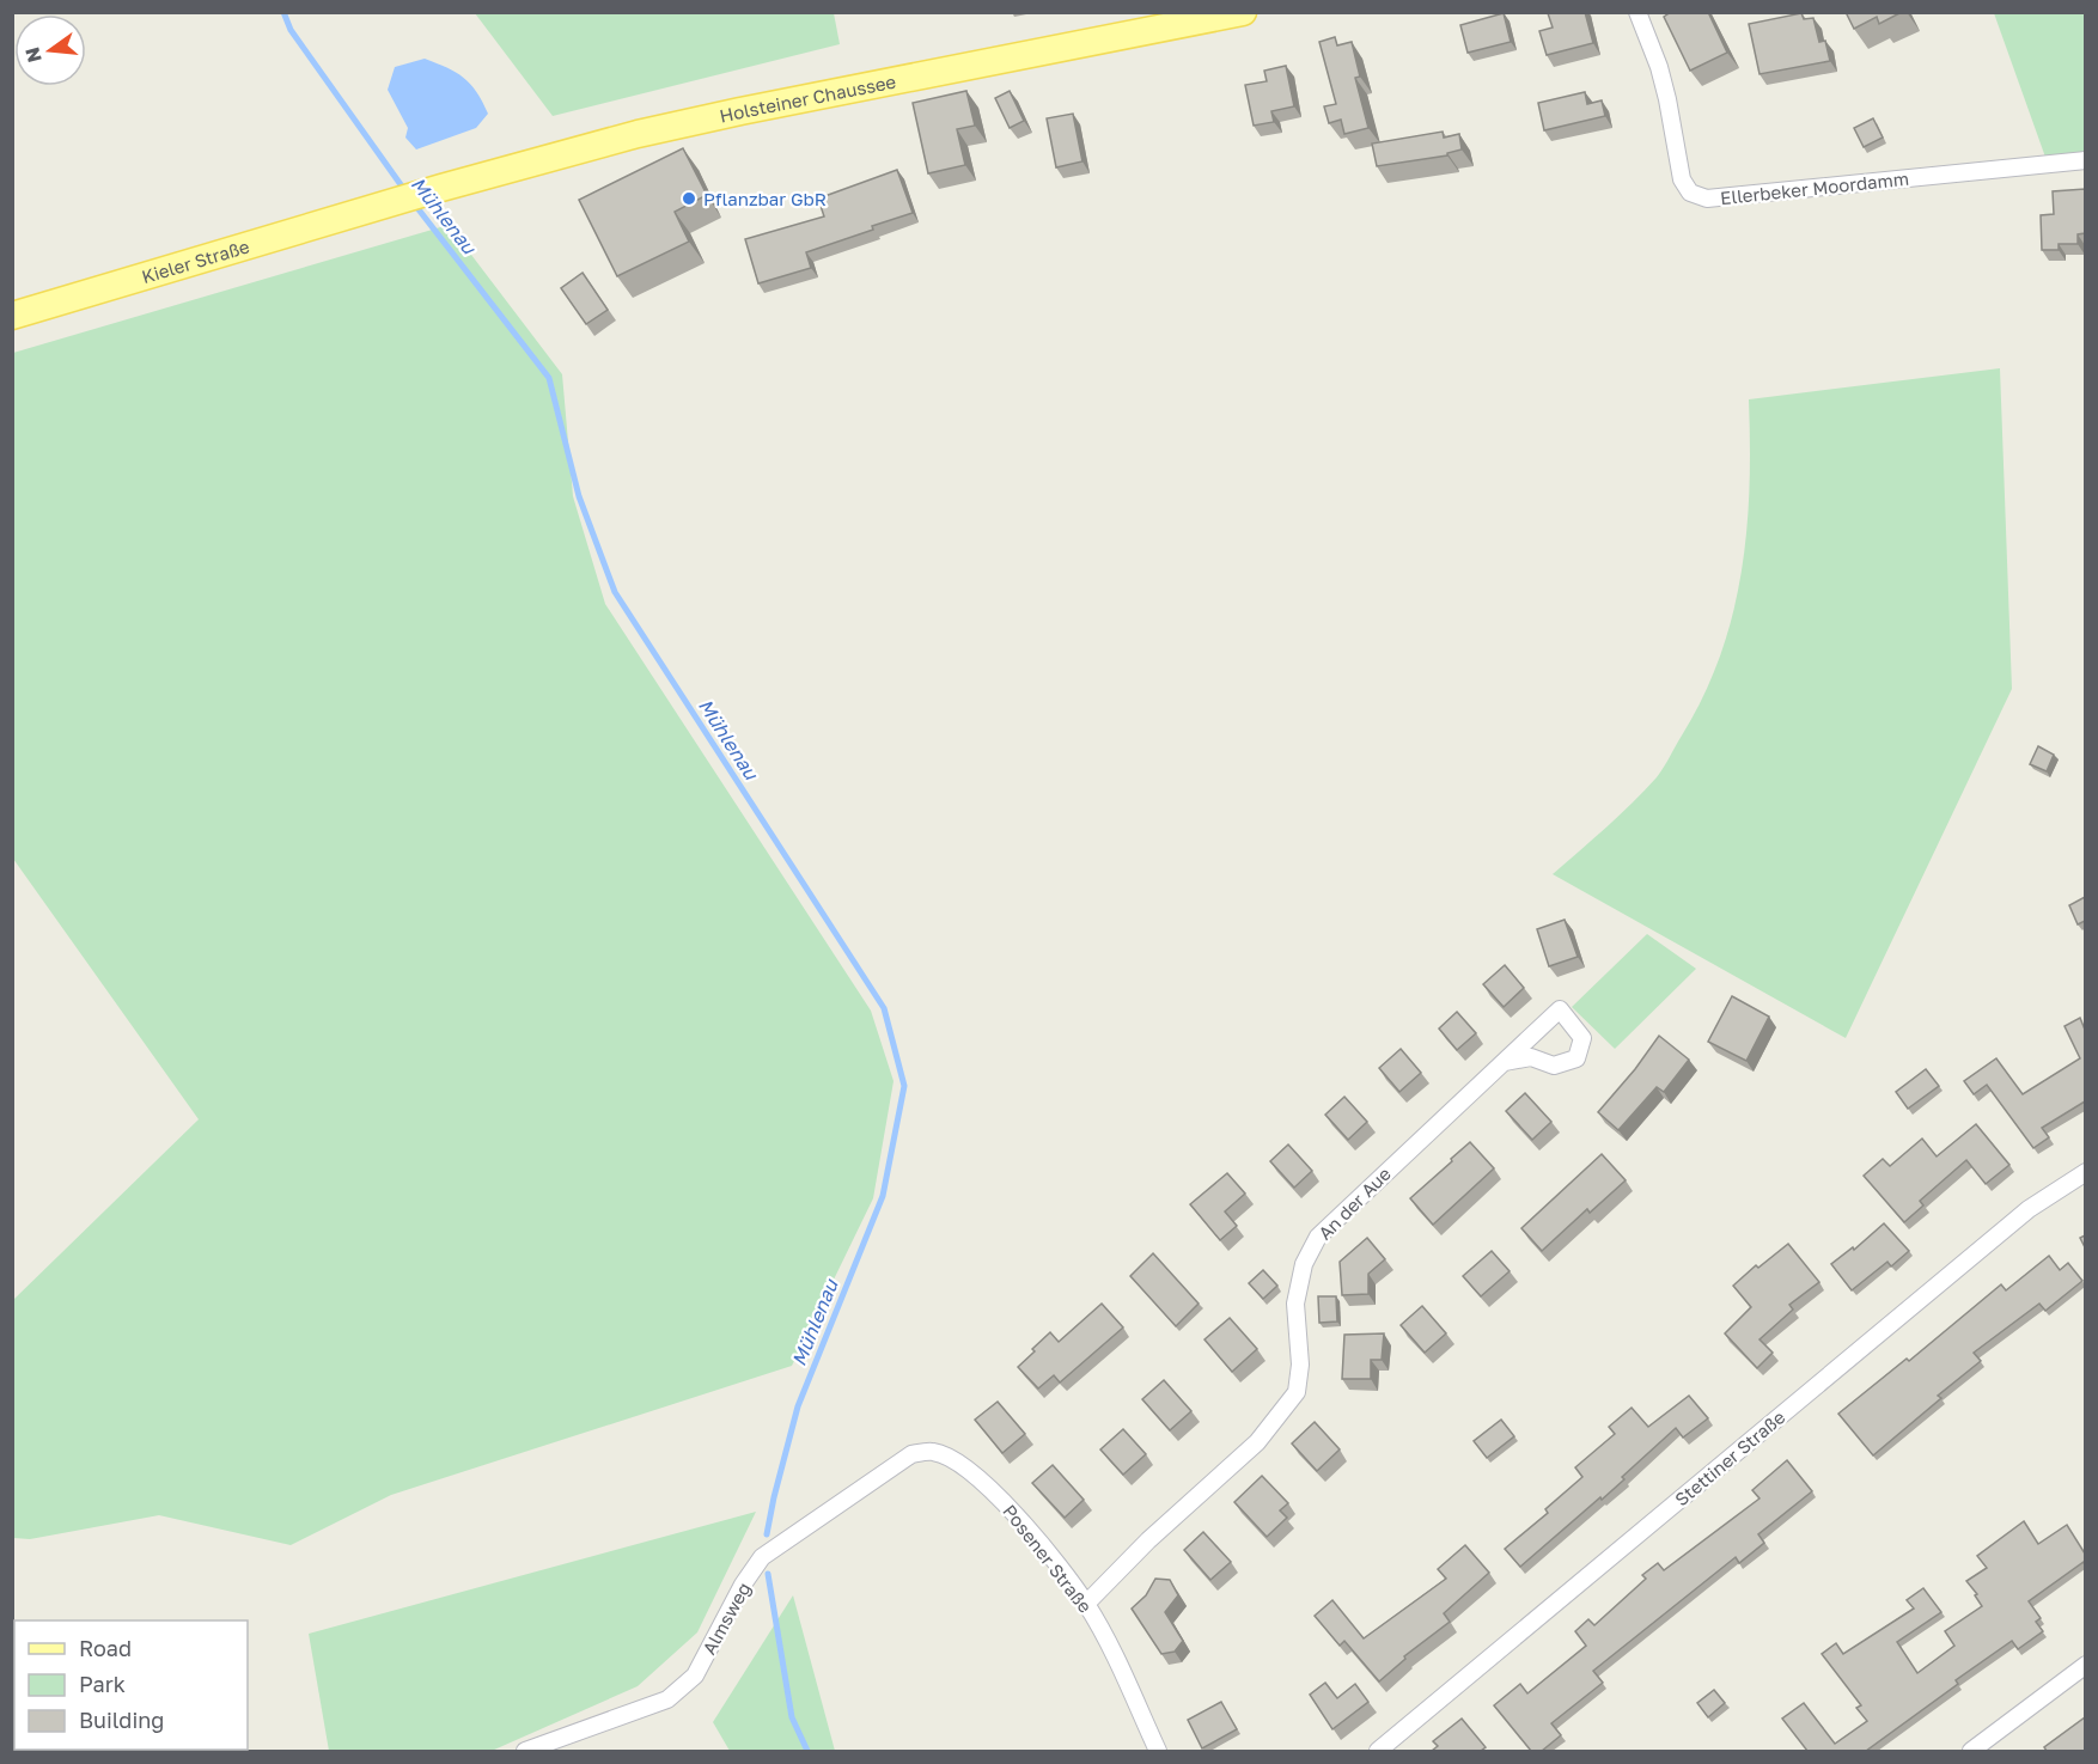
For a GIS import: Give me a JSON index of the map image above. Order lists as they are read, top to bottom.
{
  "streets": {
    "main road": ["Holsteiner Chaussee", "Kieler Straße"],
    "street": [
      "Ellerbeker Moordamm",
      "An der Aue",
      "Stettiner Straße",
      "Posener Straße",
      "Almsweg"
    ]
  },
  "crossings": [
    ["Holsteiner Chaussee", "Kieler Straße"],
    ["An der Aue", "Posener Straße"],
    ["Posener Straße", "Almsweg"]
  ],
  "water": ["Mühlenau"],
  "places": ["Pflanzbar GbR"],
  "legend": ["Road", "Park", "Building"],
  "north": "left"
}
